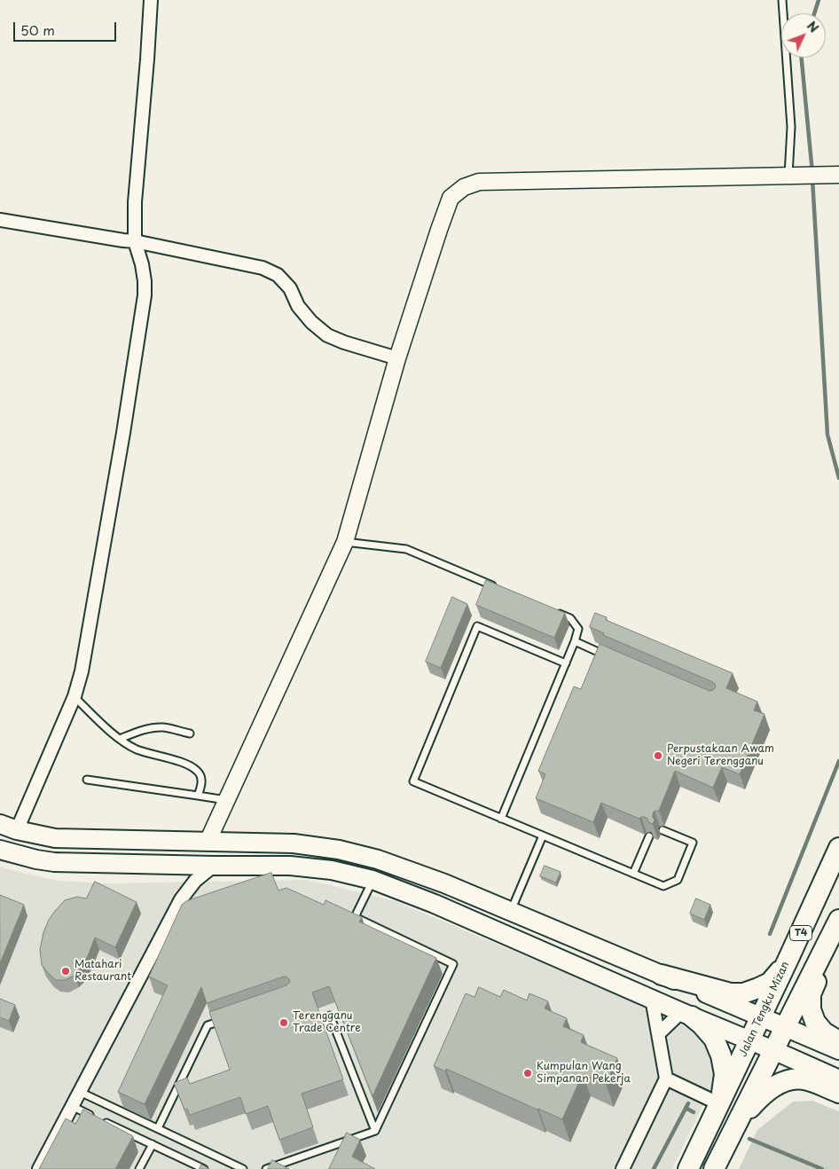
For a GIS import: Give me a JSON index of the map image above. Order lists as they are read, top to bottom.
{
  "streets": {
    "highway": ["T4", "Jalan Tengku Mizan"]
  },
  "places": [
    "Perpustakaan Awam Negeri Terengganu",
    "Matahari Restaurant",
    "Terengganu Trade Centre",
    "Kumpulan Wang Simpanan Pekerja"
  ],
  "scale_bar": "50 m",
  "north": "top right"
}
